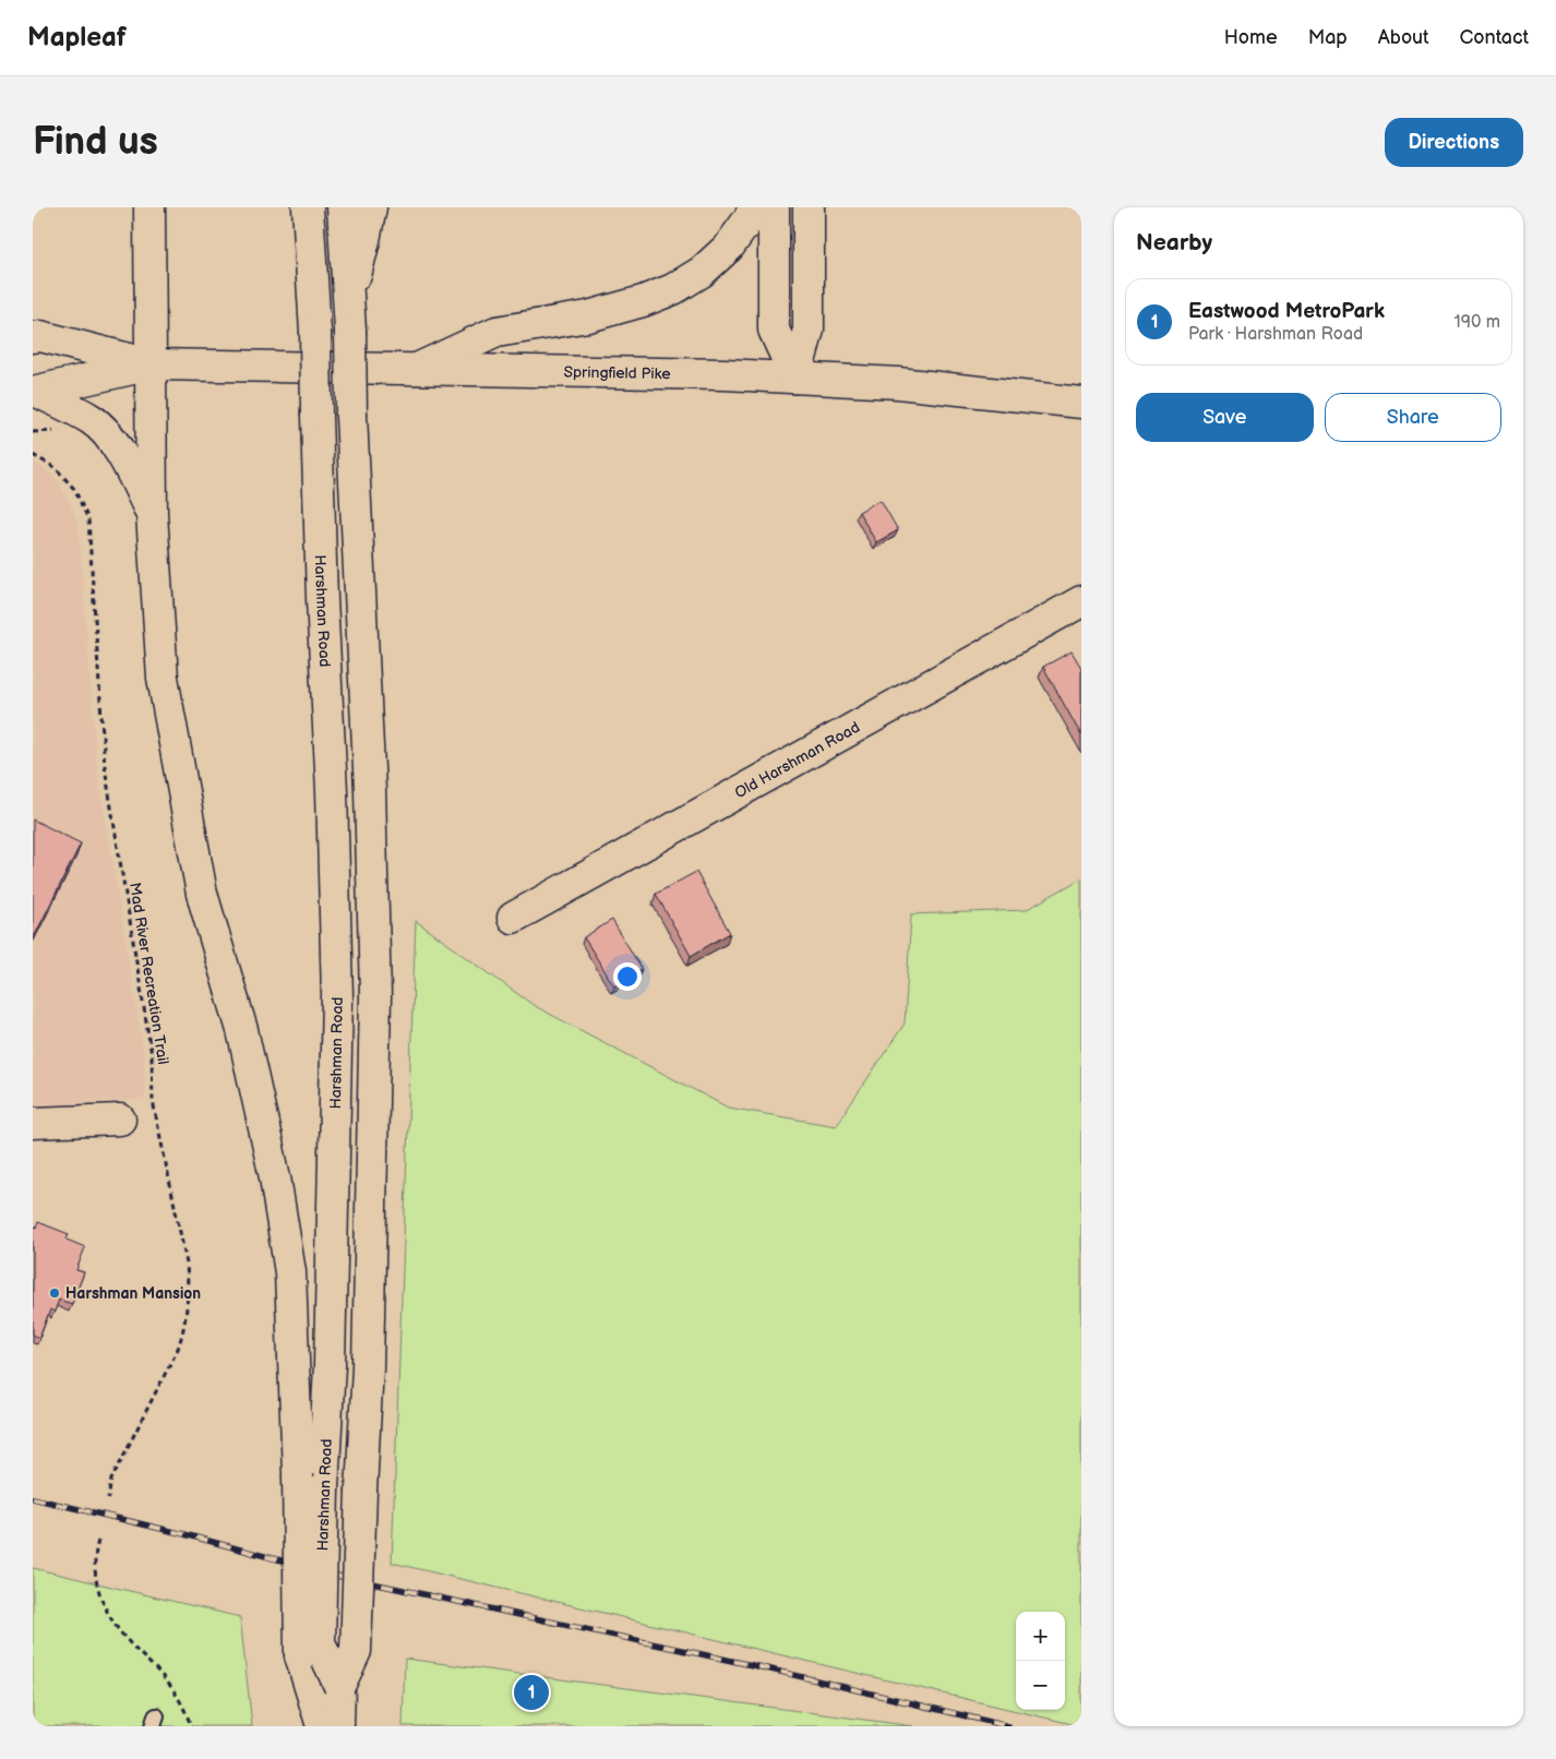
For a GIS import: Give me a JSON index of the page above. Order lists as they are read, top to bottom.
{
  "streets": {
    "main road": ["Springfield Pike", "Harshman Road", "Old Harshman Road"],
    "path": ["Mad River Recreation Trail"]
  },
  "places": ["Harshman Mansion"],
  "page": {
    "header": "Mapleaf",
    "nav": [
      "Home",
      "Map",
      "About",
      "Contact"
    ],
    "buttons": [
      "Directions",
      ["Save", "Share"]
    ],
    "title": "Find us",
    "heading": "Nearby",
    "list": [
      {
        "mark": "1",
        "name": "Eastwood MetroPark",
        "note": "Park · Harshman Road",
        "value": "190 m"
      }
    ],
    "map_buttons": ["+", "−"],
    "pins": "1"
  }
}
